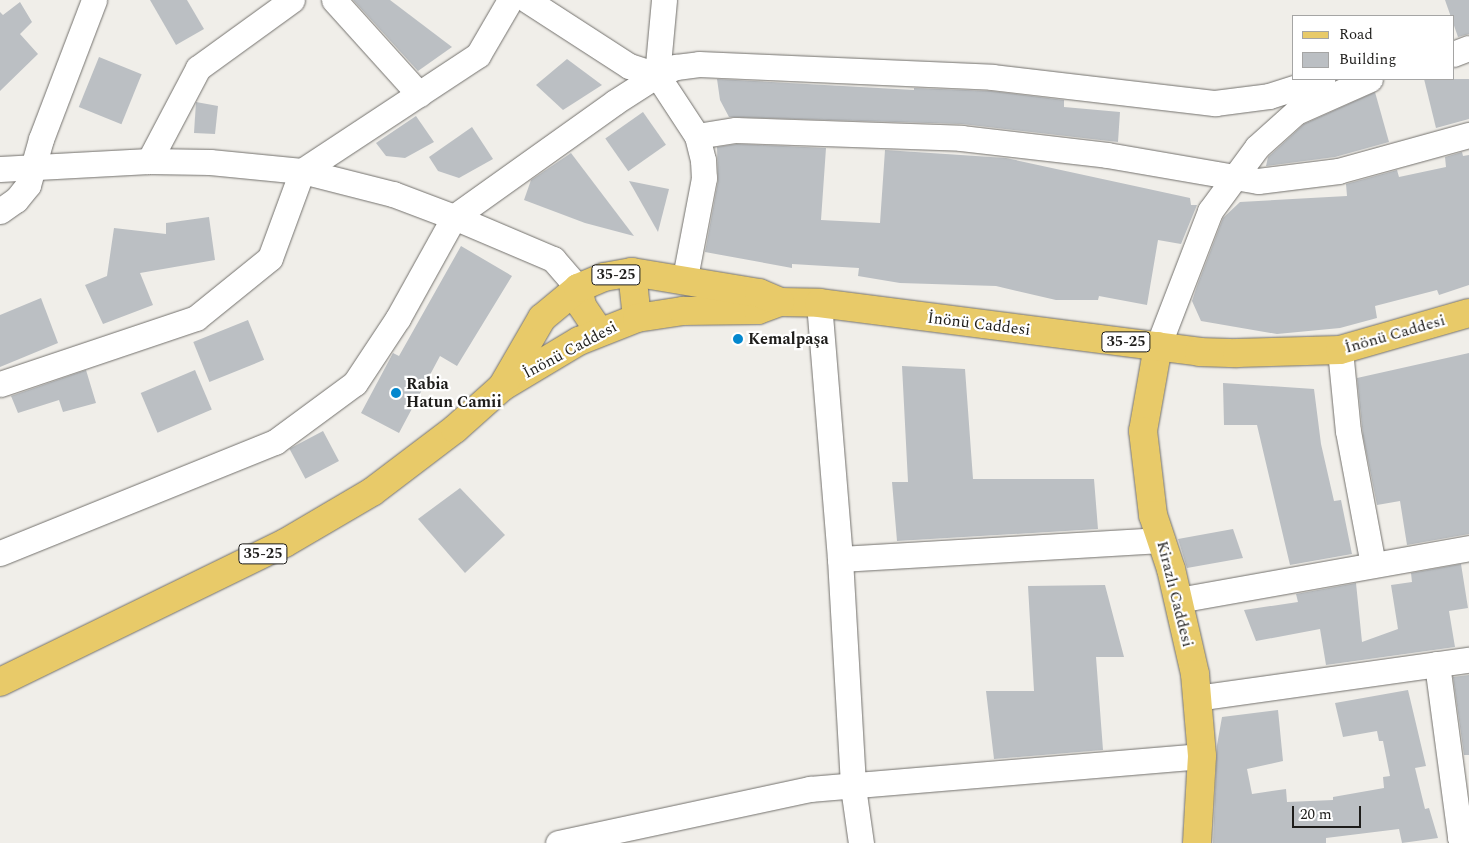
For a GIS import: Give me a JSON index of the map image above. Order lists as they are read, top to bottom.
{
  "streets": {
    "main road": ["35-25", "İnönü Caddesi", "Kirazlı Caddesi"]
  },
  "crossings": [
    ["35-25", "İnönü Caddesi"],
    ["İnönü Caddesi", "Kirazlı Caddesi"]
  ],
  "places": ["Kemalpaşa", "Rabia Hatun Camii"],
  "legend": ["Road", "Building"],
  "scale_bar": "20 m"
}
